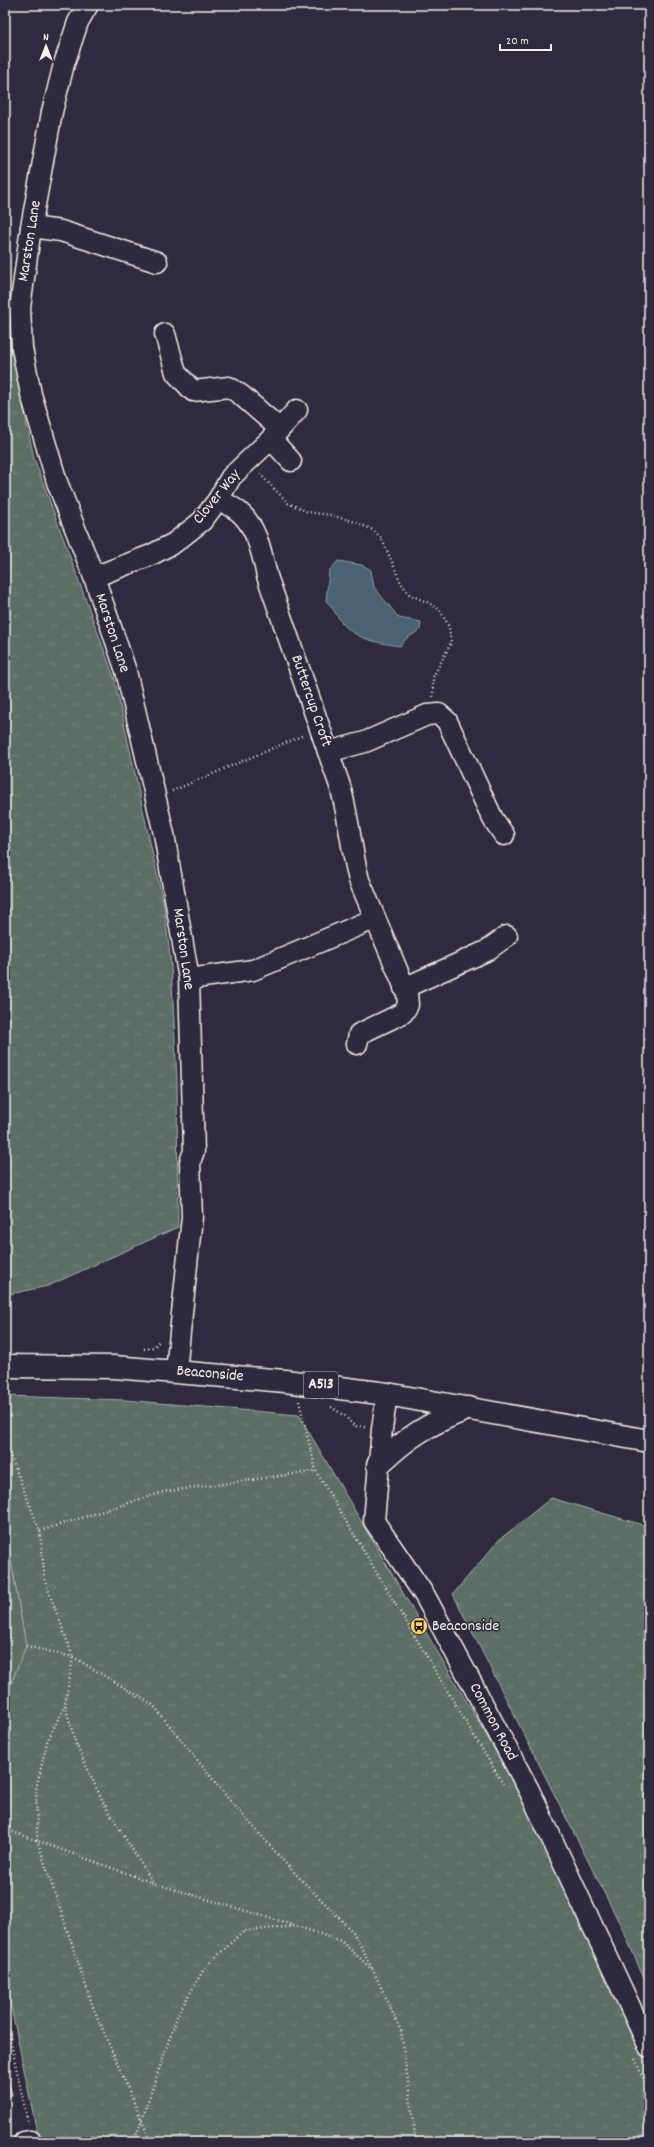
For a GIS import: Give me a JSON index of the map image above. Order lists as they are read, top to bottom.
{
  "streets": {
    "highway": ["Beaconside", "A513"],
    "street": [
      "Marston Lane",
      "Clover Way",
      "Buttercup Croft",
      "Common Road"
    ]
  },
  "crossings": [
    ["Marston Lane", "Clover Way"],
    ["Marston Lane", "Beaconside"],
    ["Clover Way", "Buttercup Croft"],
    ["Beaconside", "Common Road"]
  ],
  "places": {
    "bus stop": ["Beaconside"]
  },
  "scale_bar": "20 m",
  "north": "top"
}
